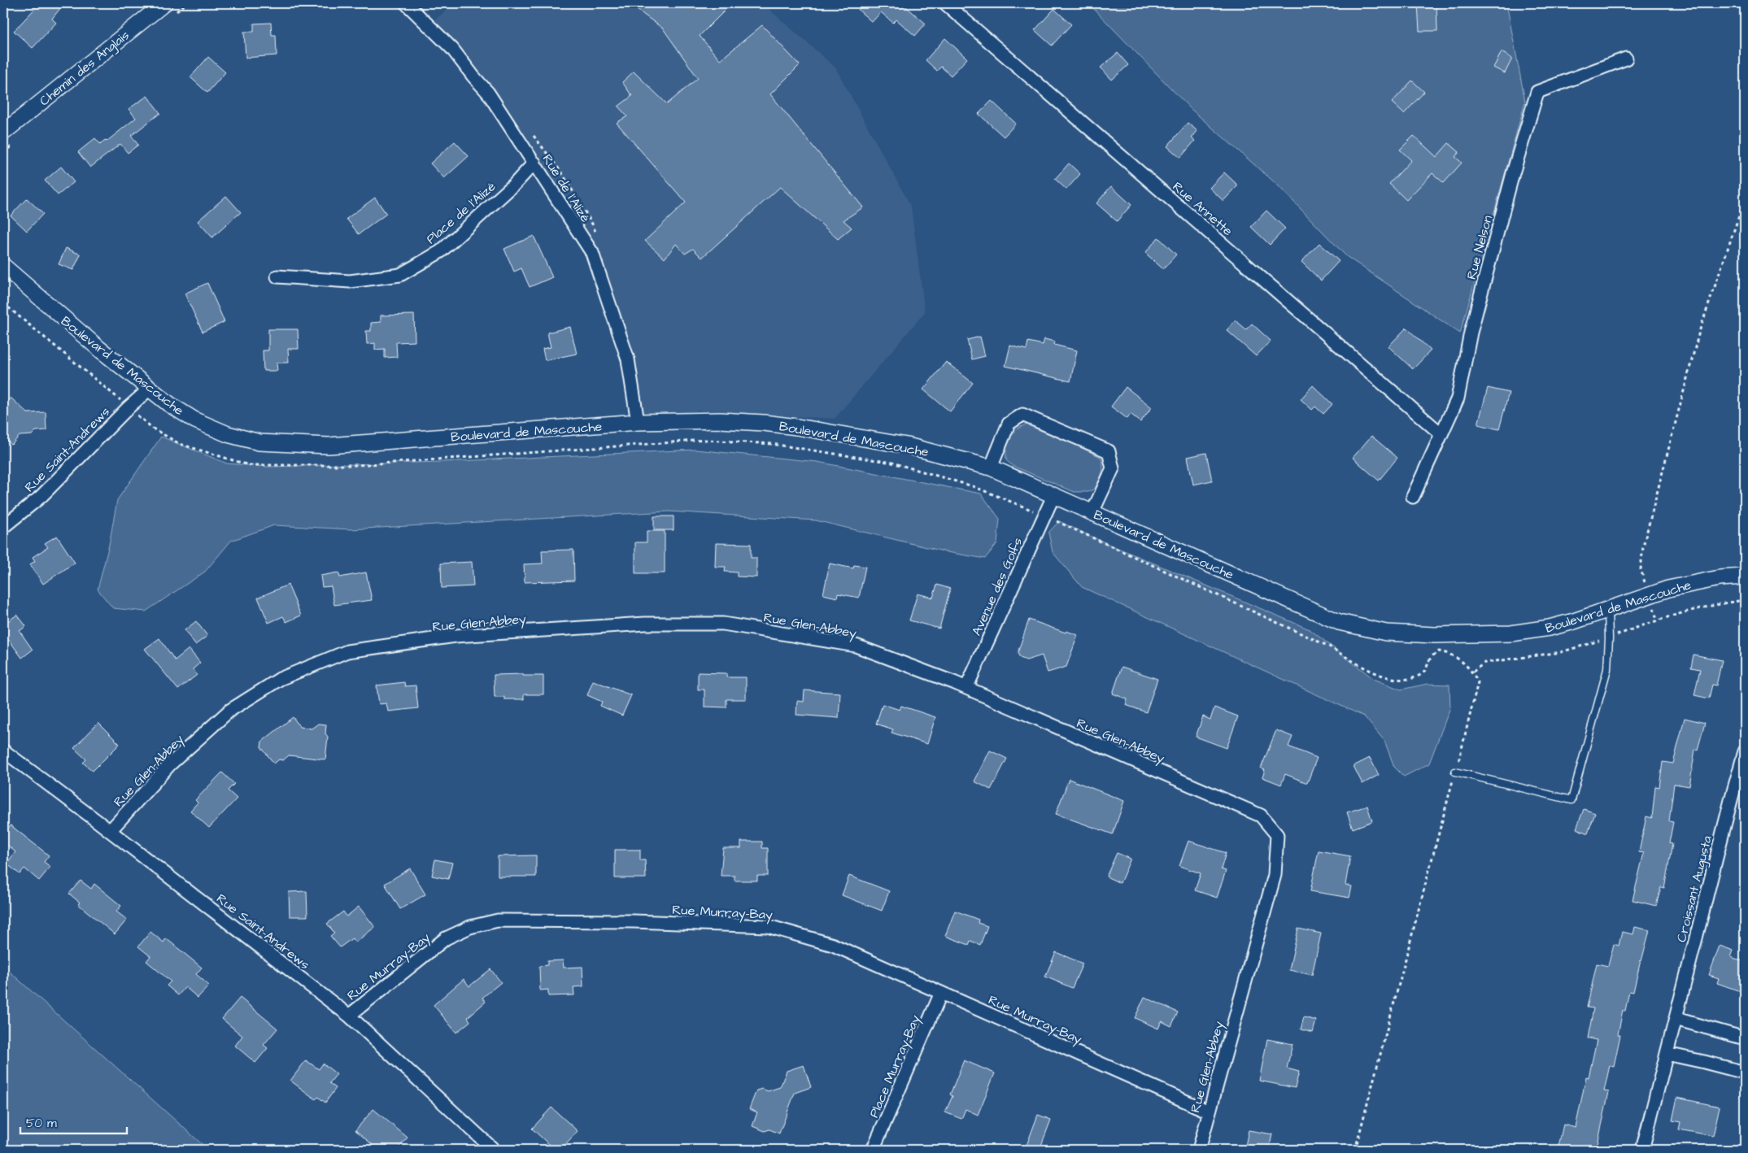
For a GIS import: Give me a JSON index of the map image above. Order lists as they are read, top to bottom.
{
  "streets": {
    "street": [
      "Chemin des Anglais",
      "Rue de l'Alizé",
      "Rue Annette",
      "Place de l'Alizé",
      "Rue Nelson",
      "Boulevard de Mascouche",
      "Rue Saint-Andrews",
      "Avenue des Golfs",
      "Rue Glen-Abbey",
      "Croissant Augusta",
      "Rue Murray-Bay",
      "Place Murray-Bay"
    ]
  },
  "crossings": [
    ["Rue de l'Alizé", "Place de l'Alizé"],
    ["Rue de l'Alizé", "Boulevard de Mascouche"],
    ["Rue Annette", "Rue Nelson"],
    ["Boulevard de Mascouche", "Rue Saint-Andrews"],
    ["Boulevard de Mascouche", "Avenue des Golfs"],
    ["Rue Saint-Andrews", "Rue Glen-Abbey"],
    ["Rue Saint-Andrews", "Rue Murray-Bay"],
    ["Avenue des Golfs", "Rue Glen-Abbey"],
    ["Rue Glen-Abbey", "Rue Murray-Bay"],
    ["Rue Murray-Bay", "Place Murray-Bay"]
  ],
  "scale_bar": "50 m"
}
